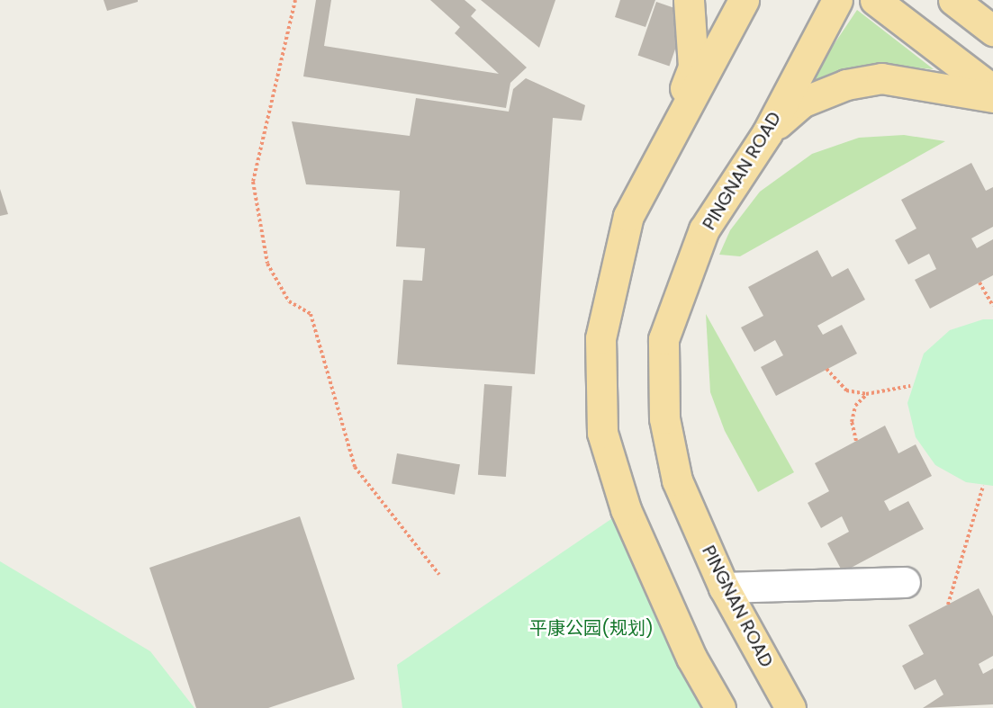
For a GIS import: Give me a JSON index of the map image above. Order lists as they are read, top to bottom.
{
  "streets": {
    "main road": ["PINGNAN ROAD"]
  },
  "parks": ["平康公园(规划)"]
}
